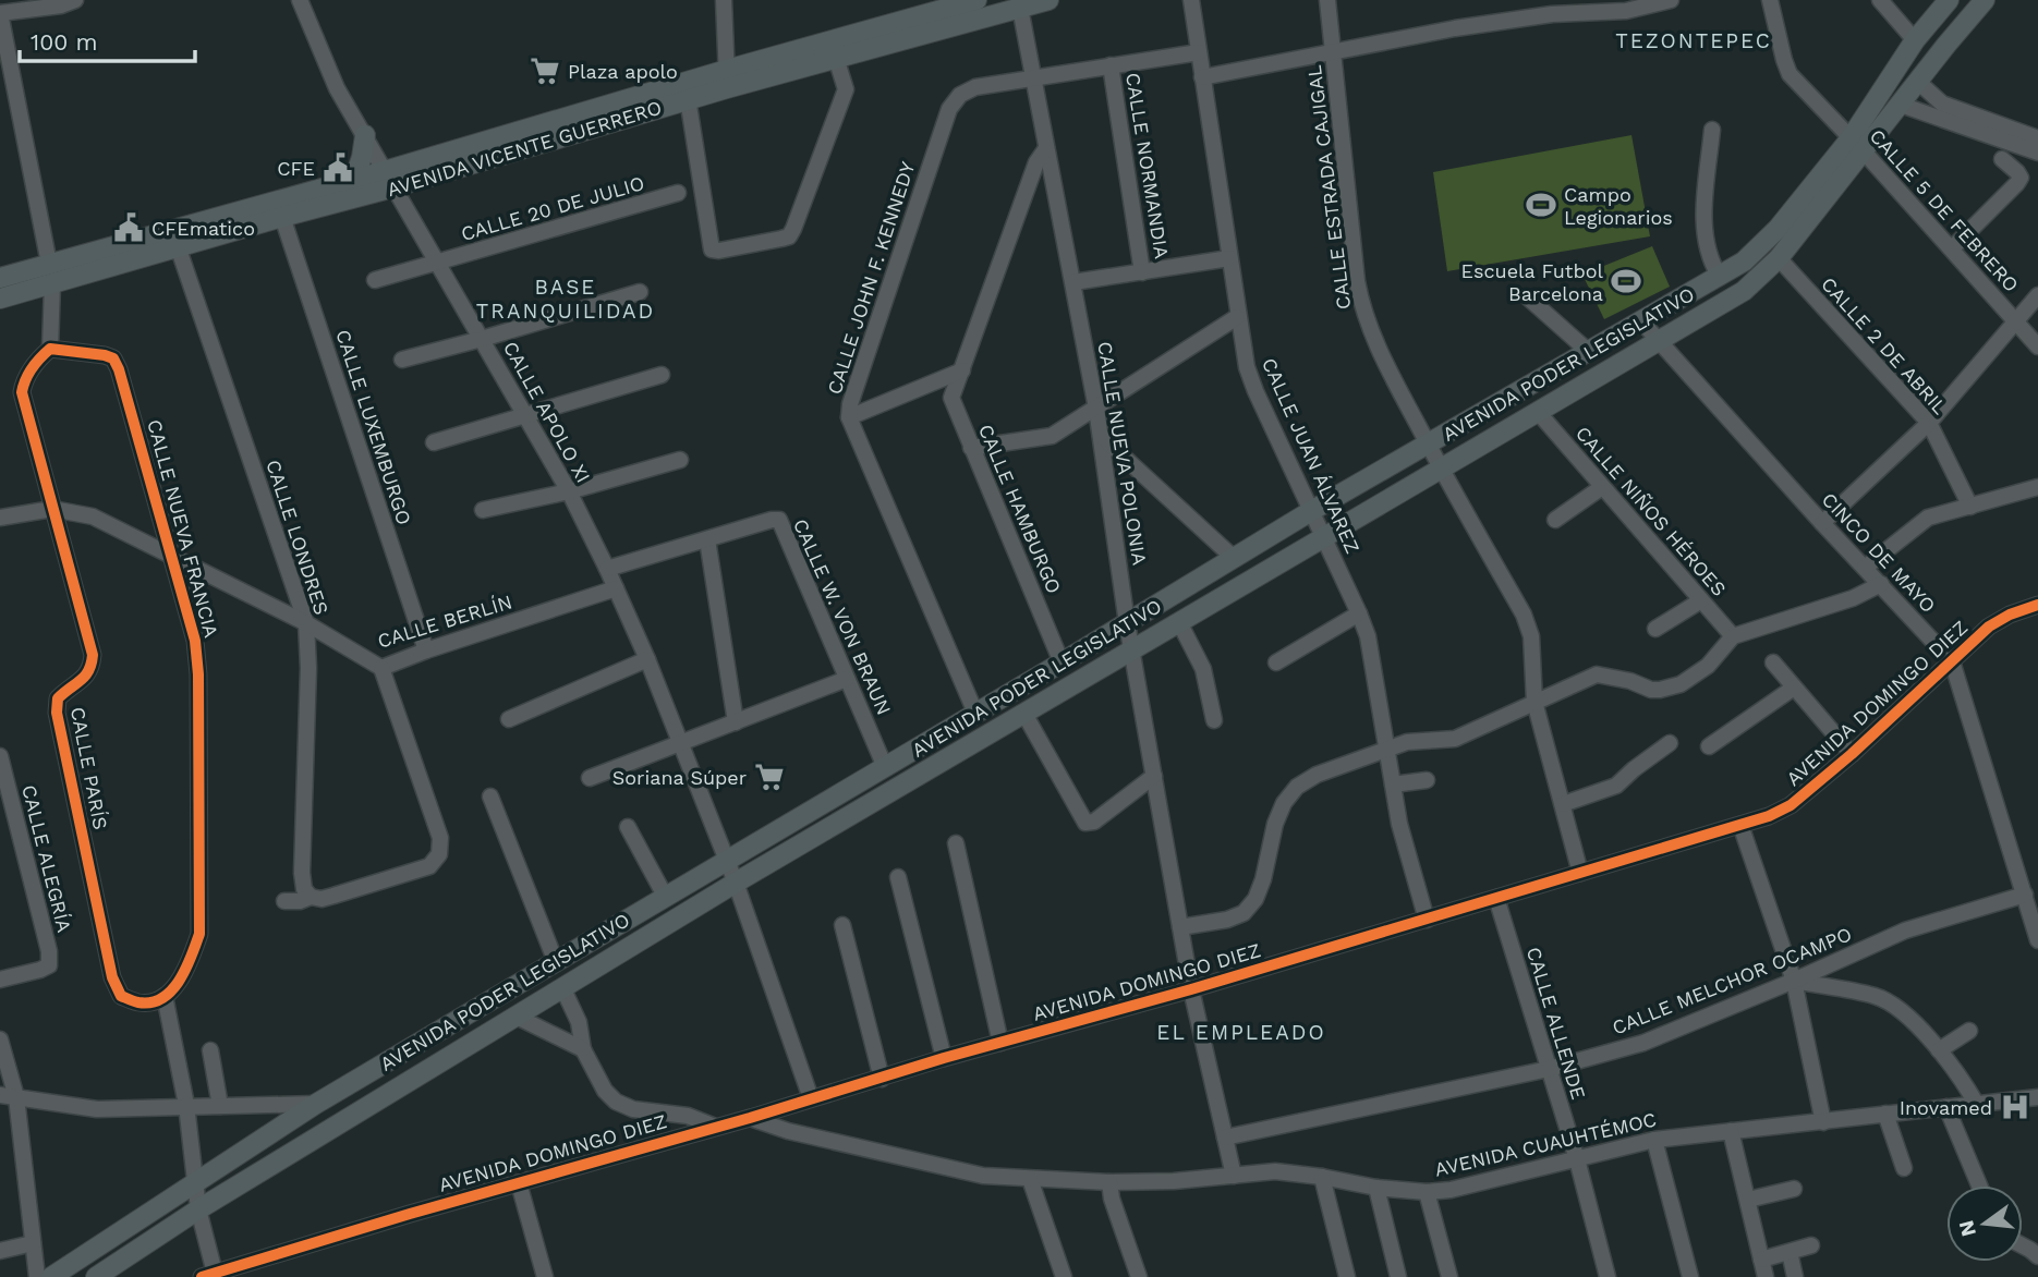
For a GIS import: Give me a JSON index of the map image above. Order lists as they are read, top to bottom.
{
  "streets": {
    "main road": ["AVENIDA VICENTE GUERRERO", "AVENIDA PODER LEGISLATIVO"],
    "street": [
      "CALLE NORMANDIA",
      "CALLE ESTRADA CAJIGAL",
      "CALLE 20 DE JULIO",
      "CALLE 5 DE FEBRERO",
      "CALLE JOHN F. KENNEDY",
      "CALLE 2 DE ABRIL",
      "CALLE APOLO XI",
      "CALLE LUXEMBURGO",
      "CALLE NUEVA POLONIA",
      "CALLE JUAN ÁLVAREZ",
      "CALLE HAMBURGO",
      "CALLE NIÑOS HÉROES",
      "CALLE NUEVA FRANCIA",
      "CALLE LONDRES",
      "CINCO DE MAYO",
      "CALLE W. VON BRAUN",
      "CALLE BERLÍN",
      "AVENIDA DOMINGO DIEZ",
      "CALLE PARÍS",
      "CALLE ALEGRÍA",
      "CALLE MELCHOR OCAMPO",
      "CALLE ALLENDE",
      "AVENIDA CUAUHTÉMOC"
    ]
  },
  "crossings": [
    ["AVENIDA VICENTE GUERRERO", "CALLE APOLO XI"],
    ["AVENIDA VICENTE GUERRERO", "CALLE LUXEMBURGO"],
    ["AVENIDA VICENTE GUERRERO", "CALLE NUEVA POLONIA"],
    ["AVENIDA VICENTE GUERRERO", "CALLE LONDRES"],
    ["CALLE NORMANDIA", "CALLE JOHN F. KENNEDY"],
    ["CALLE ESTRADA CAJIGAL", "AVENIDA PODER LEGISLATIVO"],
    ["CALLE ESTRADA CAJIGAL", "AVENIDA DOMINGO DIEZ"],
    ["CALLE 20 DE JULIO", "CALLE APOLO XI"],
    ["CALLE 5 DE FEBRERO", "AVENIDA PODER LEGISLATIVO"],
    ["CALLE JOHN F. KENNEDY", "AVENIDA PODER LEGISLATIVO"],
    ["CALLE JOHN F. KENNEDY", "CALLE NUEVA POLONIA"],
    ["CALLE JOHN F. KENNEDY", "CALLE JUAN ÁLVAREZ"],
    ["CALLE 2 DE ABRIL", "AVENIDA PODER LEGISLATIVO"],
    ["AVENIDA PODER LEGISLATIVO", "CALLE APOLO XI"],
    ["AVENIDA PODER LEGISLATIVO", "CALLE NUEVA POLONIA"],
    ["AVENIDA PODER LEGISLATIVO", "CALLE JUAN ÁLVAREZ"],
    ["AVENIDA PODER LEGISLATIVO", "CALLE HAMBURGO"],
    ["AVENIDA PODER LEGISLATIVO", "CALLE NIÑOS HÉROES"],
    ["AVENIDA PODER LEGISLATIVO", "CINCO DE MAYO"],
    ["AVENIDA PODER LEGISLATIVO", "CALLE W. VON BRAUN"],
    ["CALLE APOLO XI", "CALLE W. VON BRAUN"],
    ["CALLE APOLO XI", "CALLE BERLÍN"],
    ["CALLE APOLO XI", "AVENIDA DOMINGO DIEZ"],
    ["CALLE LUXEMBURGO", "CALLE BERLÍN"],
    ["CALLE NUEVA POLONIA", "CALLE HAMBURGO"],
    ["CALLE NUEVA POLONIA", "AVENIDA DOMINGO DIEZ"],
    ["CALLE NUEVA POLONIA", "CALLE MELCHOR OCAMPO"],
    ["CALLE NUEVA POLONIA", "AVENIDA CUAUHTÉMOC"],
    ["CALLE JUAN ÁLVAREZ", "AVENIDA DOMINGO DIEZ"],
    ["CALLE NUEVA FRANCIA", "CALLE BERLÍN"],
    ["CALLE NUEVA FRANCIA", "CALLE PARÍS"],
    ["CALLE LONDRES", "CALLE BERLÍN"],
    ["CINCO DE MAYO", "AVENIDA DOMINGO DIEZ"],
    ["CINCO DE MAYO", "CALLE MELCHOR OCAMPO"],
    ["CALLE BERLÍN", "CALLE PARÍS"],
    ["AVENIDA DOMINGO DIEZ", "CALLE ALLENDE"],
    ["AVENIDA DOMINGO DIEZ", "AVENIDA CUAUHTÉMOC"],
    ["CALLE MELCHOR OCAMPO", "CALLE ALLENDE"],
    ["CALLE ALLENDE", "AVENIDA CUAUHTÉMOC"]
  ],
  "districts": ["TEZONTEPEC", "BASE TRANQUILIDAD", "EL EMPLEADO"],
  "places": {
    "supermarket": ["Plaza apolo", "Soriana Súper"],
    "public building": ["CFE", "CFEmatico"],
    "sports": ["Campo Legionarios", "Escuela Futbol Barcelona"],
    "hospital": ["Inovamed"]
  },
  "scale_bar": "100 m",
  "north": "left"
}
